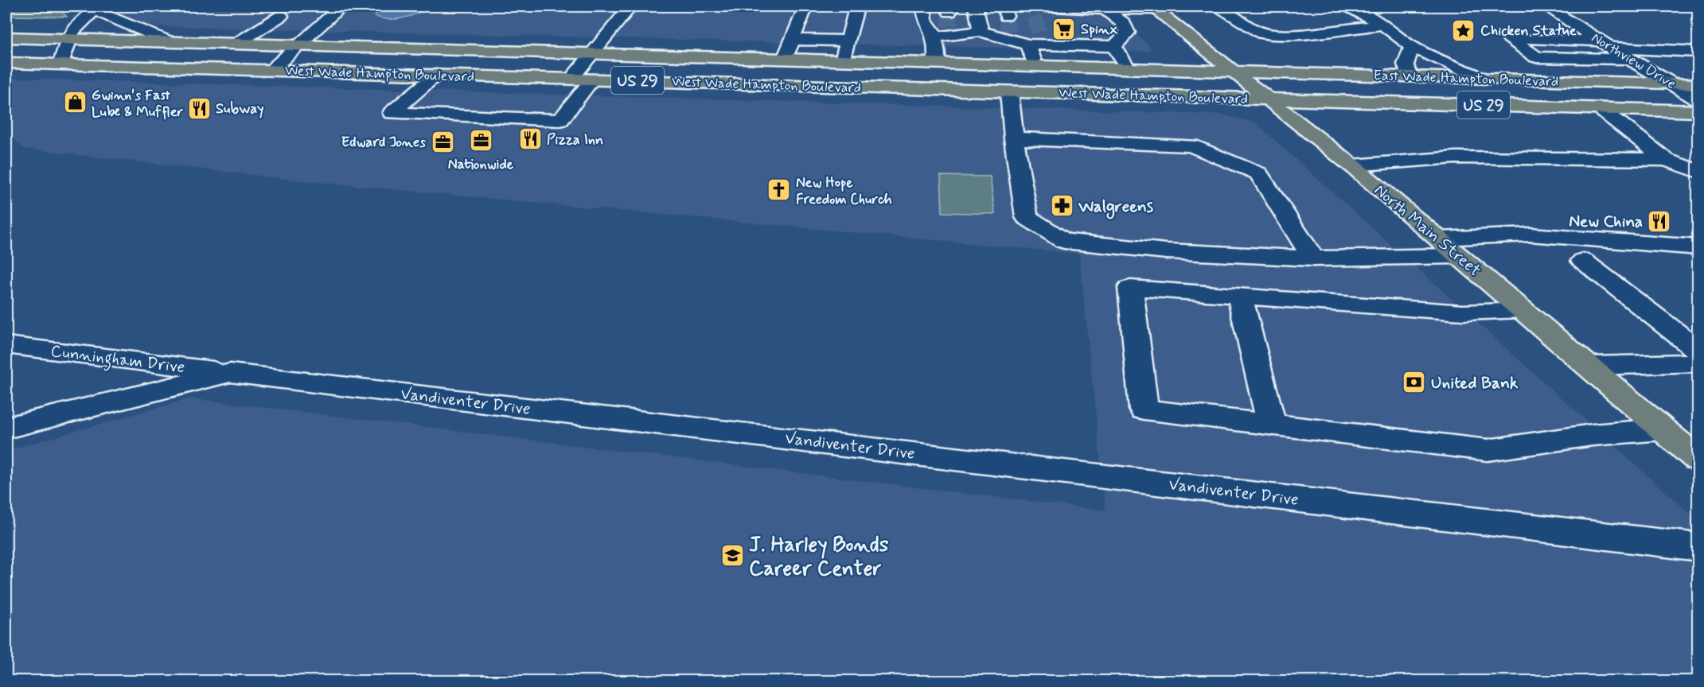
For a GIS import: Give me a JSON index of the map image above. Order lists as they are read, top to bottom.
{
  "streets": {
    "main road": [
      "West Wade Hampton Boulevard",
      "East Wade Hampton Boulevard",
      "US 29",
      "North Main Street"
    ],
    "street": ["Northview Drive", "Cunningham Drive", "Vandiventer Drive"]
  },
  "crossings": [
    ["Northview Drive", "East Wade Hampton Boulevard"],
    ["West Wade Hampton Boulevard", "East Wade Hampton Boulevard"],
    ["West Wade Hampton Boulevard", "North Main Street"],
    ["East Wade Hampton Boulevard", "North Main Street"],
    ["Cunningham Drive", "Vandiventer Drive"]
  ],
  "places": {
    "supermarket": ["Spinx"],
    "place": ["Chicken Statue"],
    "shop": ["Gwinn's Fast Lube & Muffler"],
    "restaurant": ["Subway", "Pizza Inn", "New China"],
    "office": ["Nationwide", "Edward Jones"],
    "church": ["New Hope Freedom Church"],
    "pharmacy": ["Walgreens"],
    "bank": ["United Bank"],
    "school or university": ["J. Harley Bonds Career Center"]
  }
}
